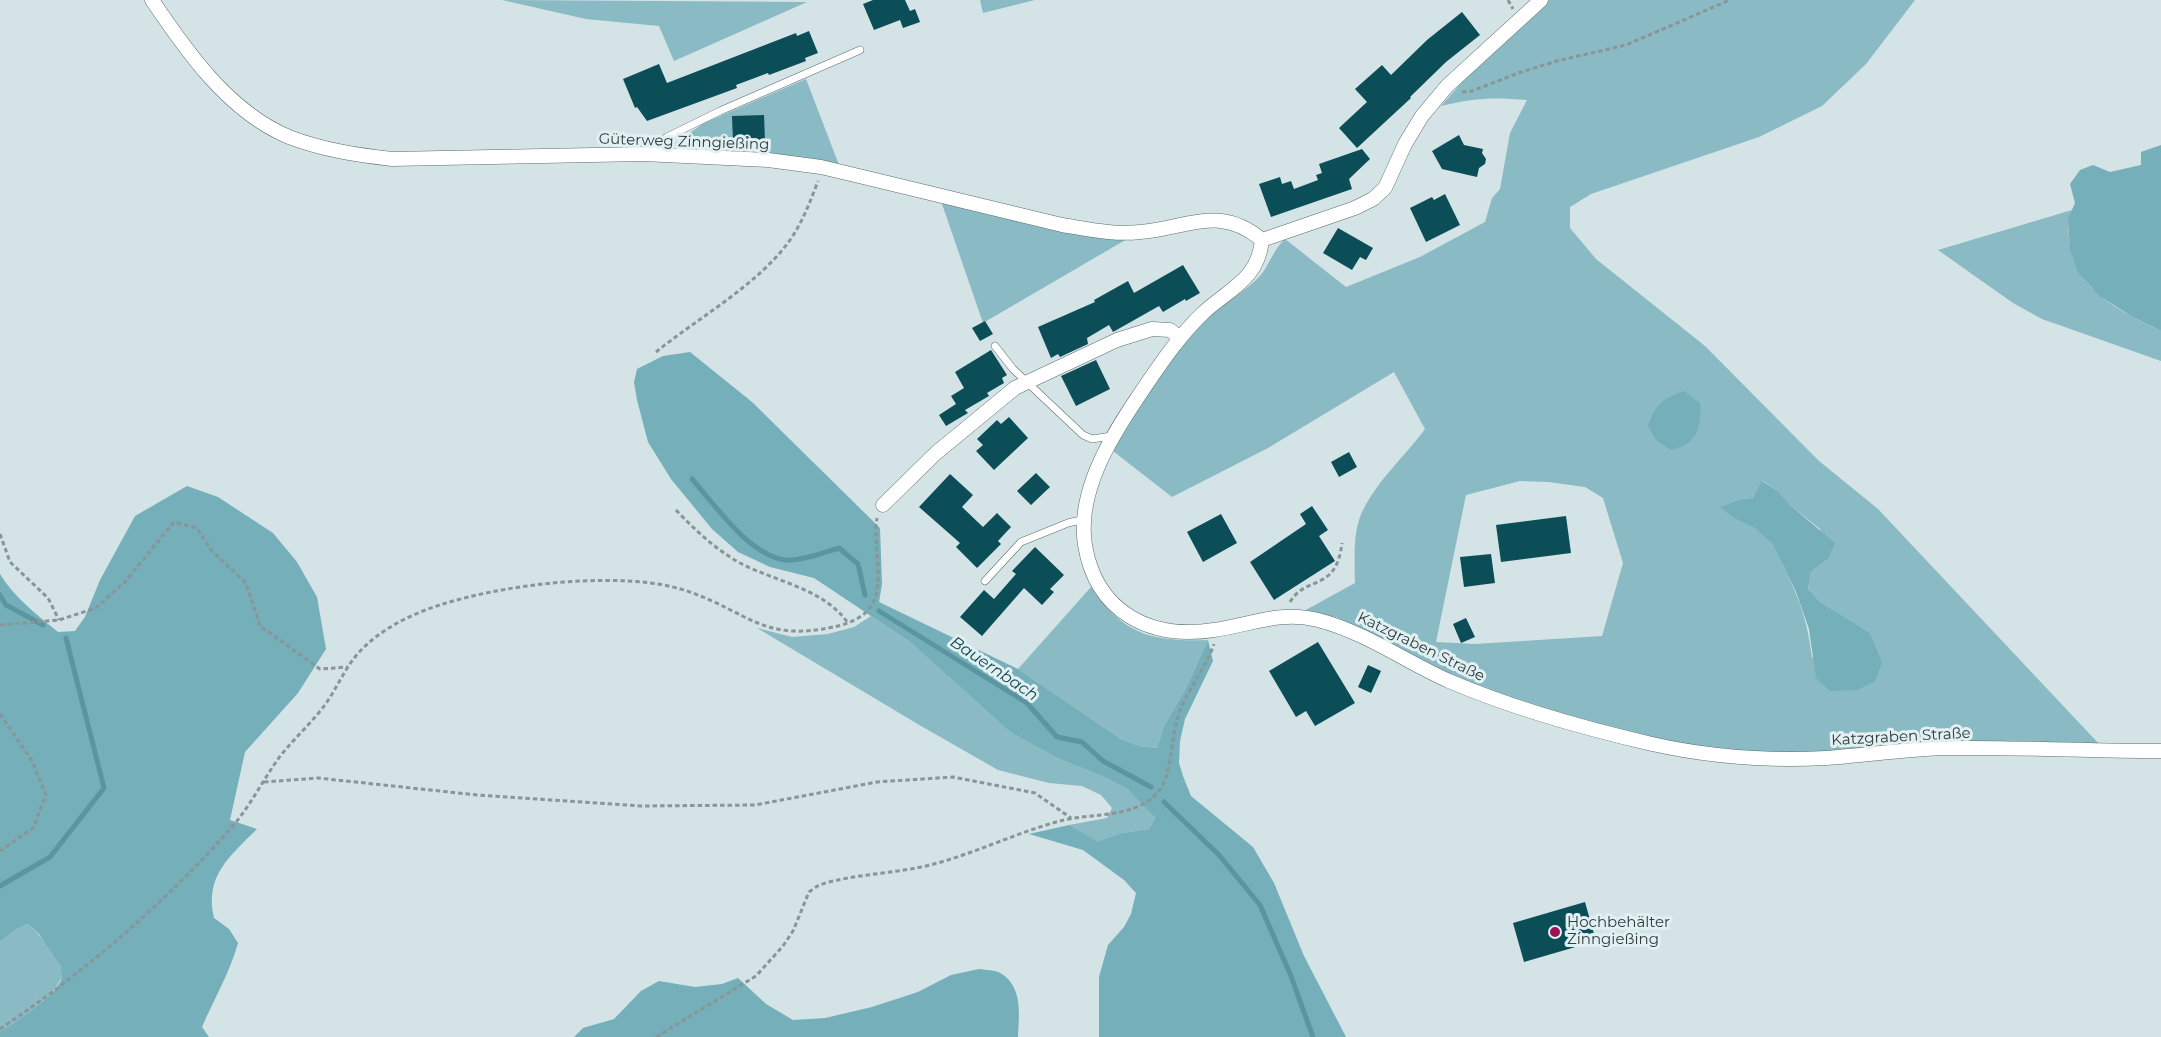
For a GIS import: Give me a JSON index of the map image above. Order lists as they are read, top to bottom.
{
  "streets": {
    "street": ["Güterweg Zinngießing", "Katzgraben Straße"]
  },
  "crossings": [
    ["Güterweg Zinngießing", "Katzgraben Straße"]
  ],
  "water": ["Bauernbach"],
  "places": ["Hochbehälter Zinngießing"]
}
